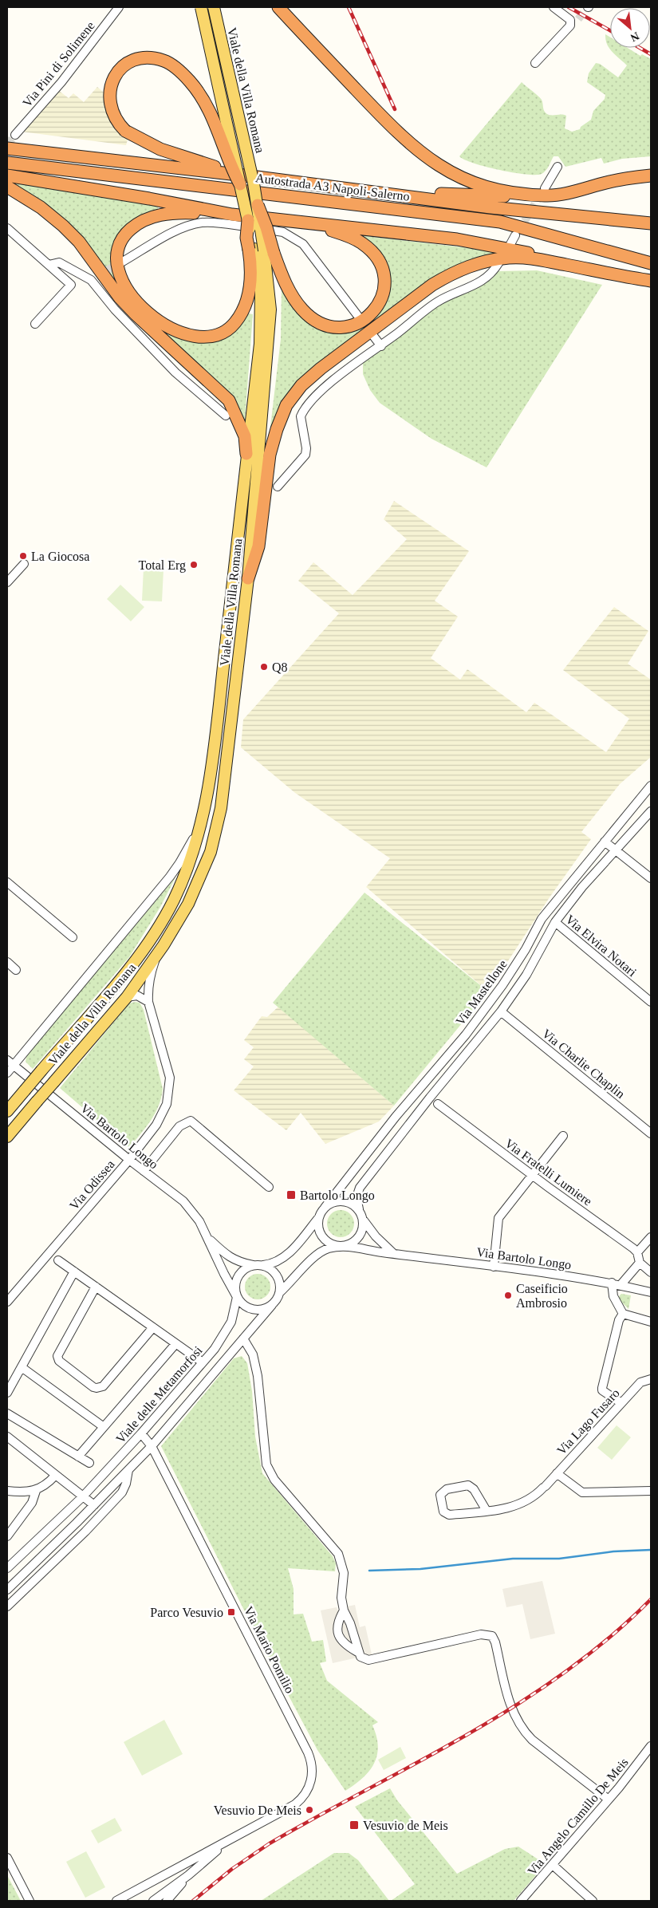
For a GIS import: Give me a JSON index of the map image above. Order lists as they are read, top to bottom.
{
  "streets": {
    "highway": ["Autostrada A3 Napoli-Salerno"],
    "main road": ["Viale della Villa Romana"],
    "street": [
      "Via Pini di Solimene",
      "Via Elvira Notari",
      "Via Mastellone",
      "Via Charlie Chaplin",
      "Via Bartolo Longo",
      "Via Fratelli Lumiere",
      "Via Odissea",
      "Viale delle Metamorfosi",
      "Via Lago Fusaro",
      "Via Mario Pomilio",
      "Via Angelo Camillo De Meis"
    ]
  },
  "crossings": [
    ["Viale della Villa Romana", "Autostrada A3 Napoli-Salerno"],
    ["Viale della Villa Romana", "Via Bartolo Longo"],
    ["Viale della Villa Romana", "Via Odissea"],
    ["Via Elvira Notari", "Via Mastellone"],
    ["Via Mastellone", "Via Charlie Chaplin"],
    ["Via Mastellone", "Via Bartolo Longo"],
    ["Via Bartolo Longo", "Via Odissea"],
    ["Via Bartolo Longo", "Viale delle Metamorfosi"],
    ["Viale delle Metamorfosi", "Via Mario Pomilio"]
  ],
  "places": {
    "other": [
      "La Giocosa",
      "Total Erg",
      "Q8",
      "Caseificio Ambrosio",
      "Vesuvio De Meis"
    ],
    "transit": ["Bartolo Longo", "Parco Vesuvio", "Vesuvio de Meis"]
  },
  "north": "bottom right"
}
